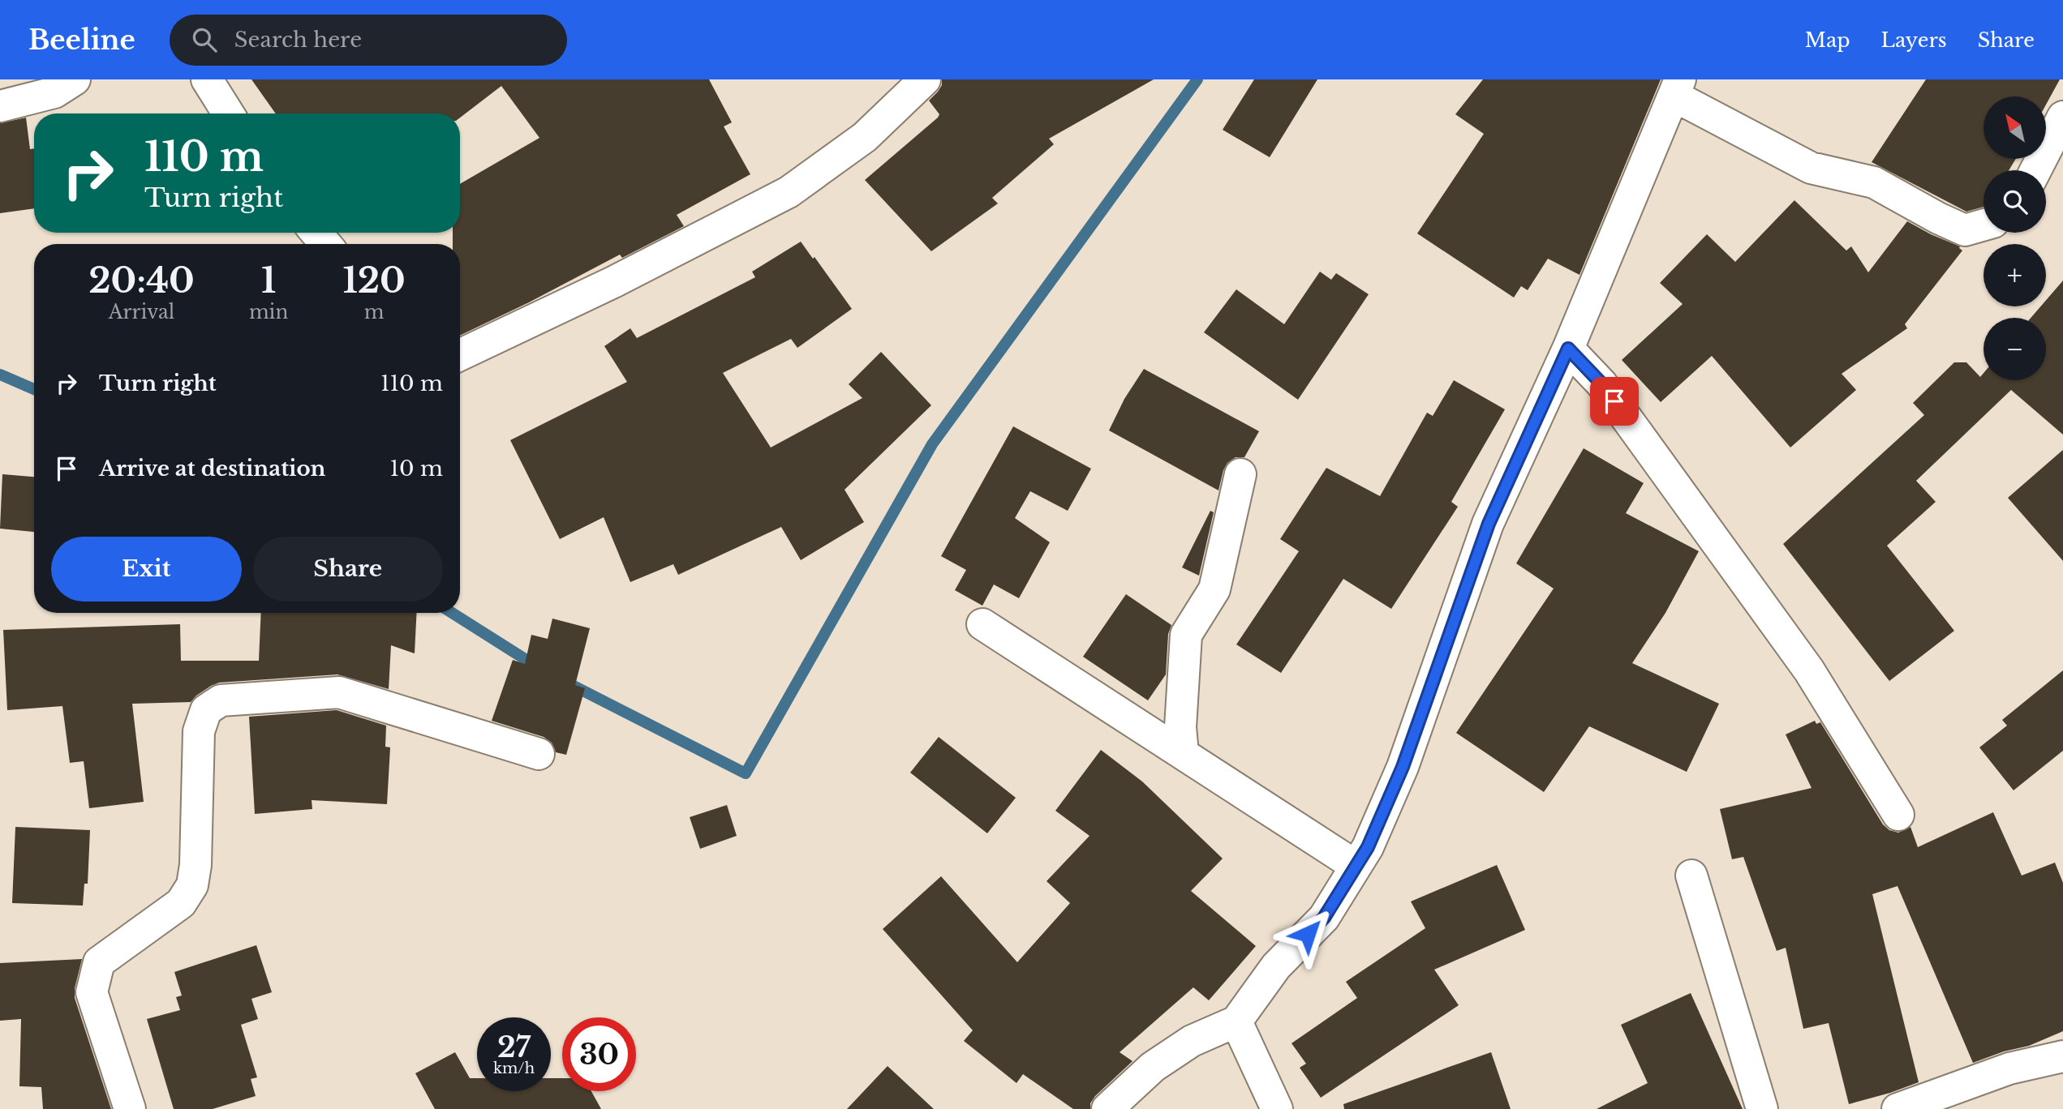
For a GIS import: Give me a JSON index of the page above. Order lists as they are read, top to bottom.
{
  "north": "top left",
  "page": {
    "header": "Beeline",
    "search": "Search here",
    "nav": ["Map", "Layers", "Share"],
    "map_buttons": ["+", "−"],
    "turn": ["110 m", "Turn right"],
    "eta": [
      "20:40",
      "Arrival",
      "1",
      "min",
      "120",
      "m"
    ],
    "list": [
      {
        "name": "Turn right",
        "value": "110 m"
      },
      {
        "name": "Arrive at destination",
        "value": "10 m"
      }
    ],
    "buttons": ["Exit", "Share"],
    "speed": "27 km/h",
    "limit": "30"
  }
}
